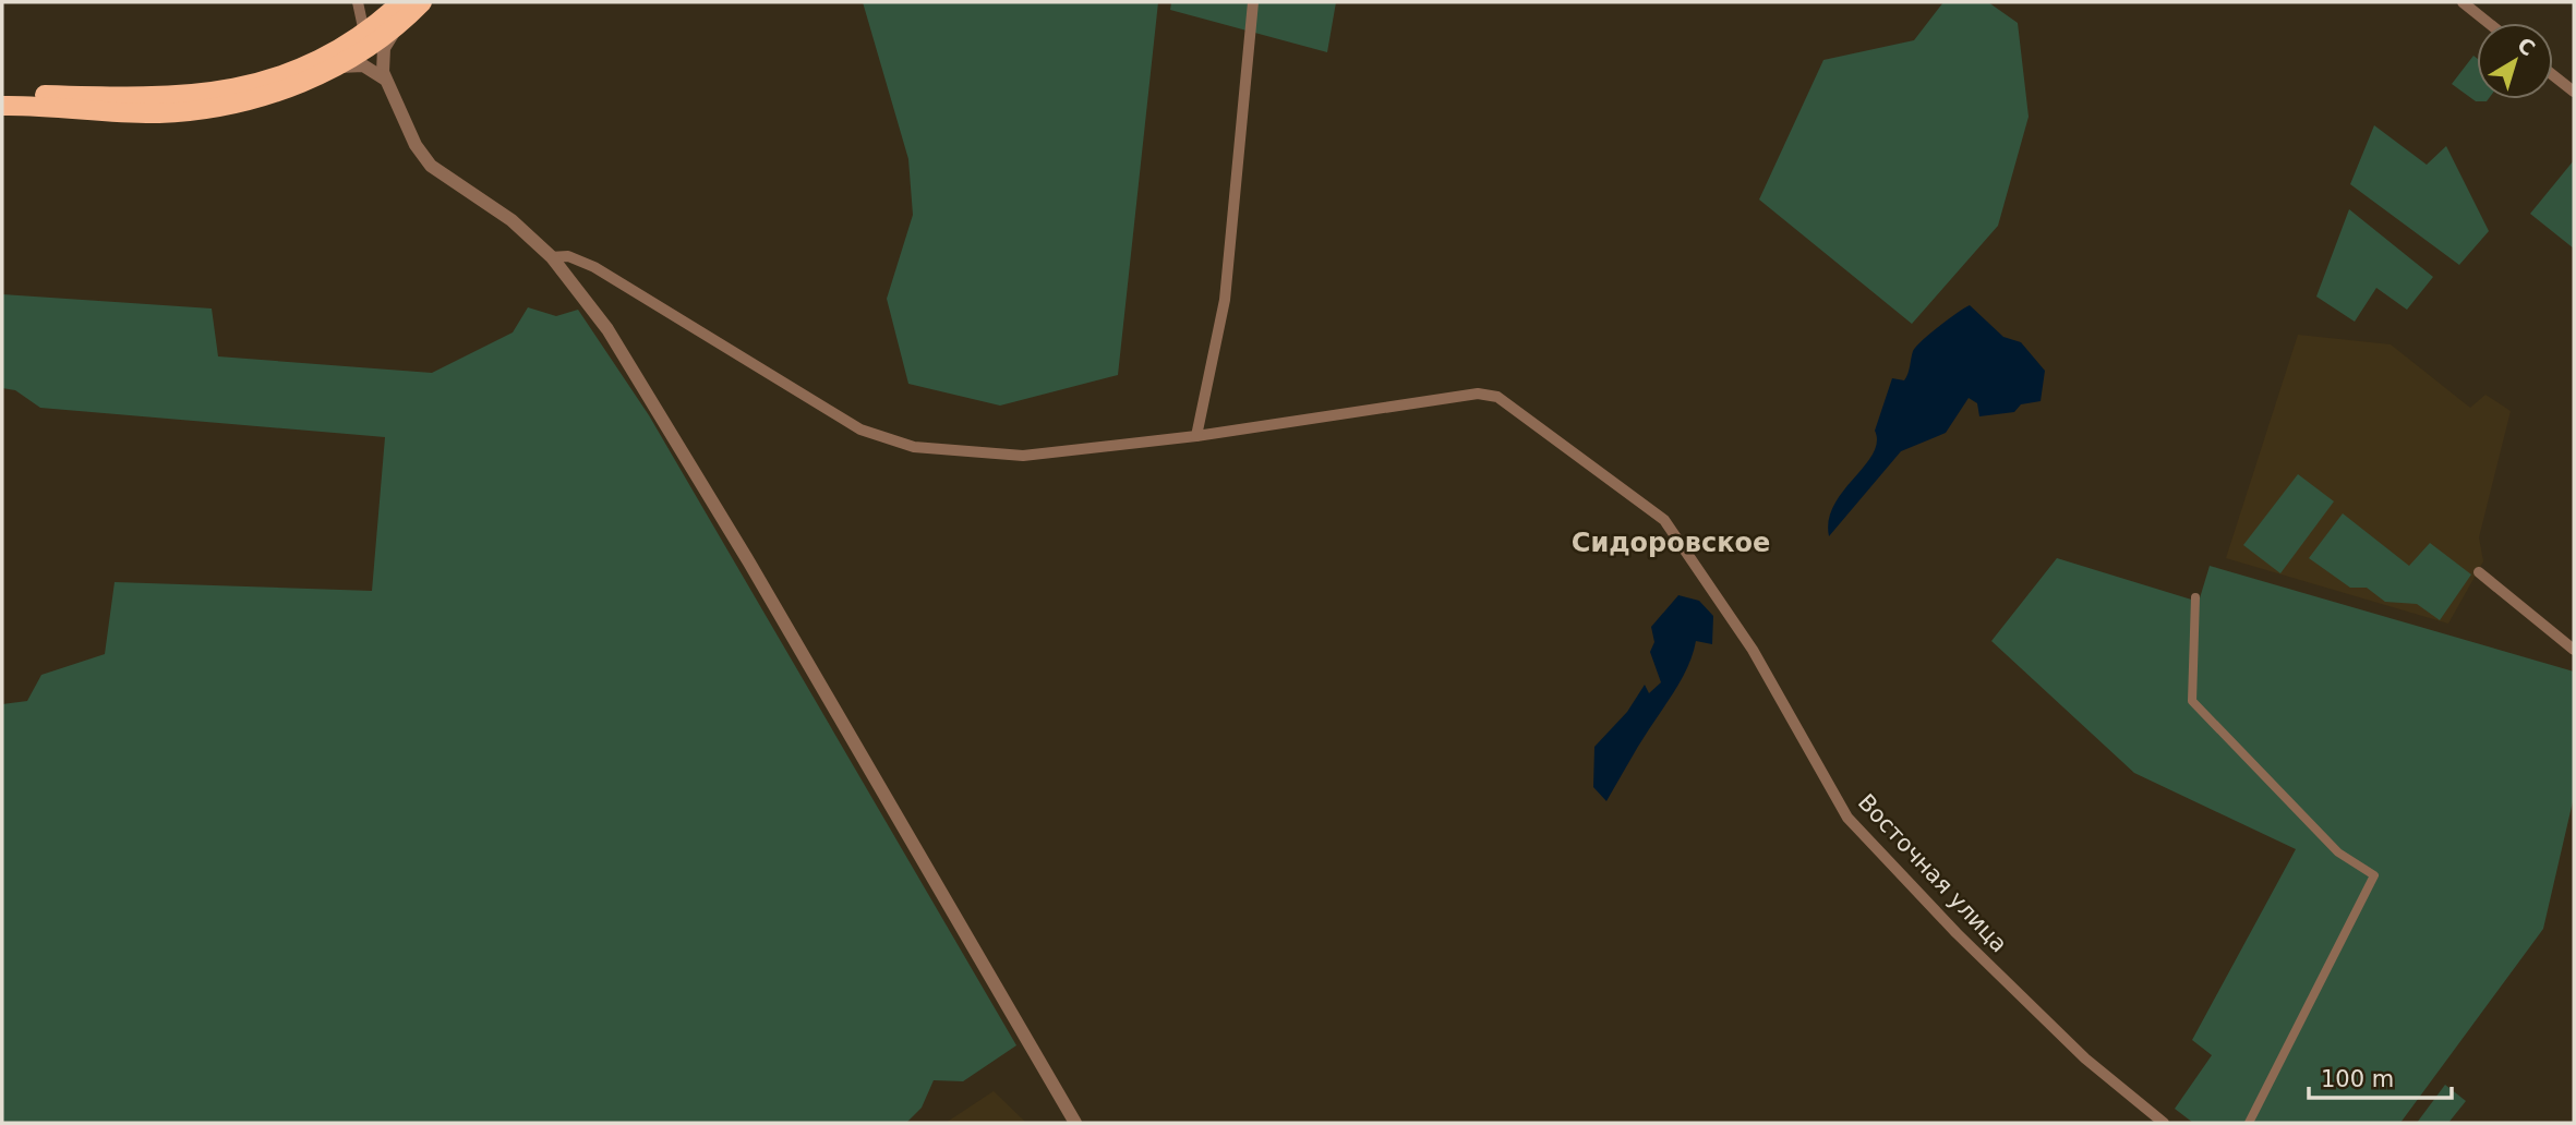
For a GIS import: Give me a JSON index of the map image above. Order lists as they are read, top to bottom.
{
  "streets": {
    "street": ["Восточная улица"]
  },
  "districts": ["Сидоровское"],
  "scale_bar": "100 m",
  "north": "top right"
}
